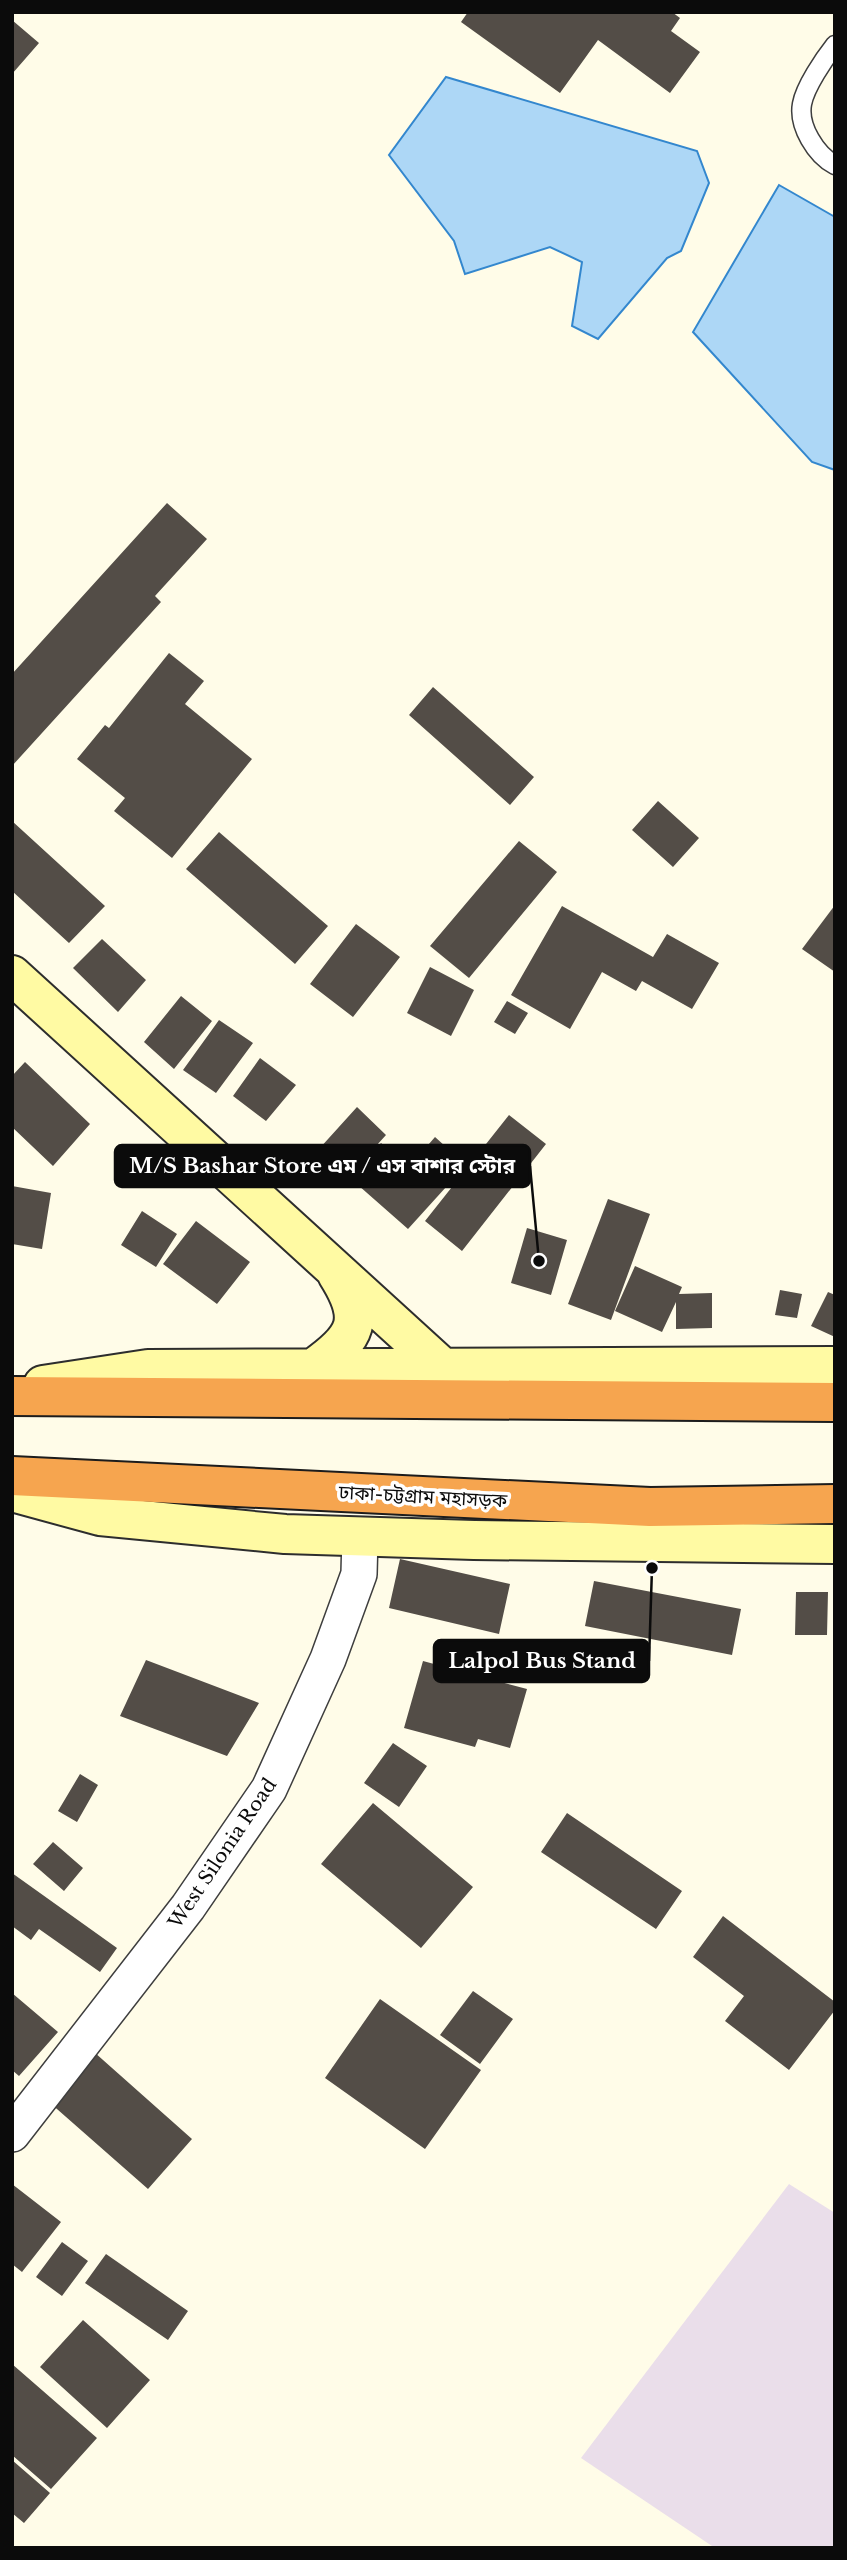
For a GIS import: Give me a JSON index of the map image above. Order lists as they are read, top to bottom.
{
  "streets": {
    "highway": ["ঢাকা-চট্টগ্রাম মহাসড়ক"],
    "street": ["West Silonia Road"]
  },
  "places": ["M/S Bashar Store এম / এস বাশার স্টোর", "Lalpol Bus Stand"]
}
